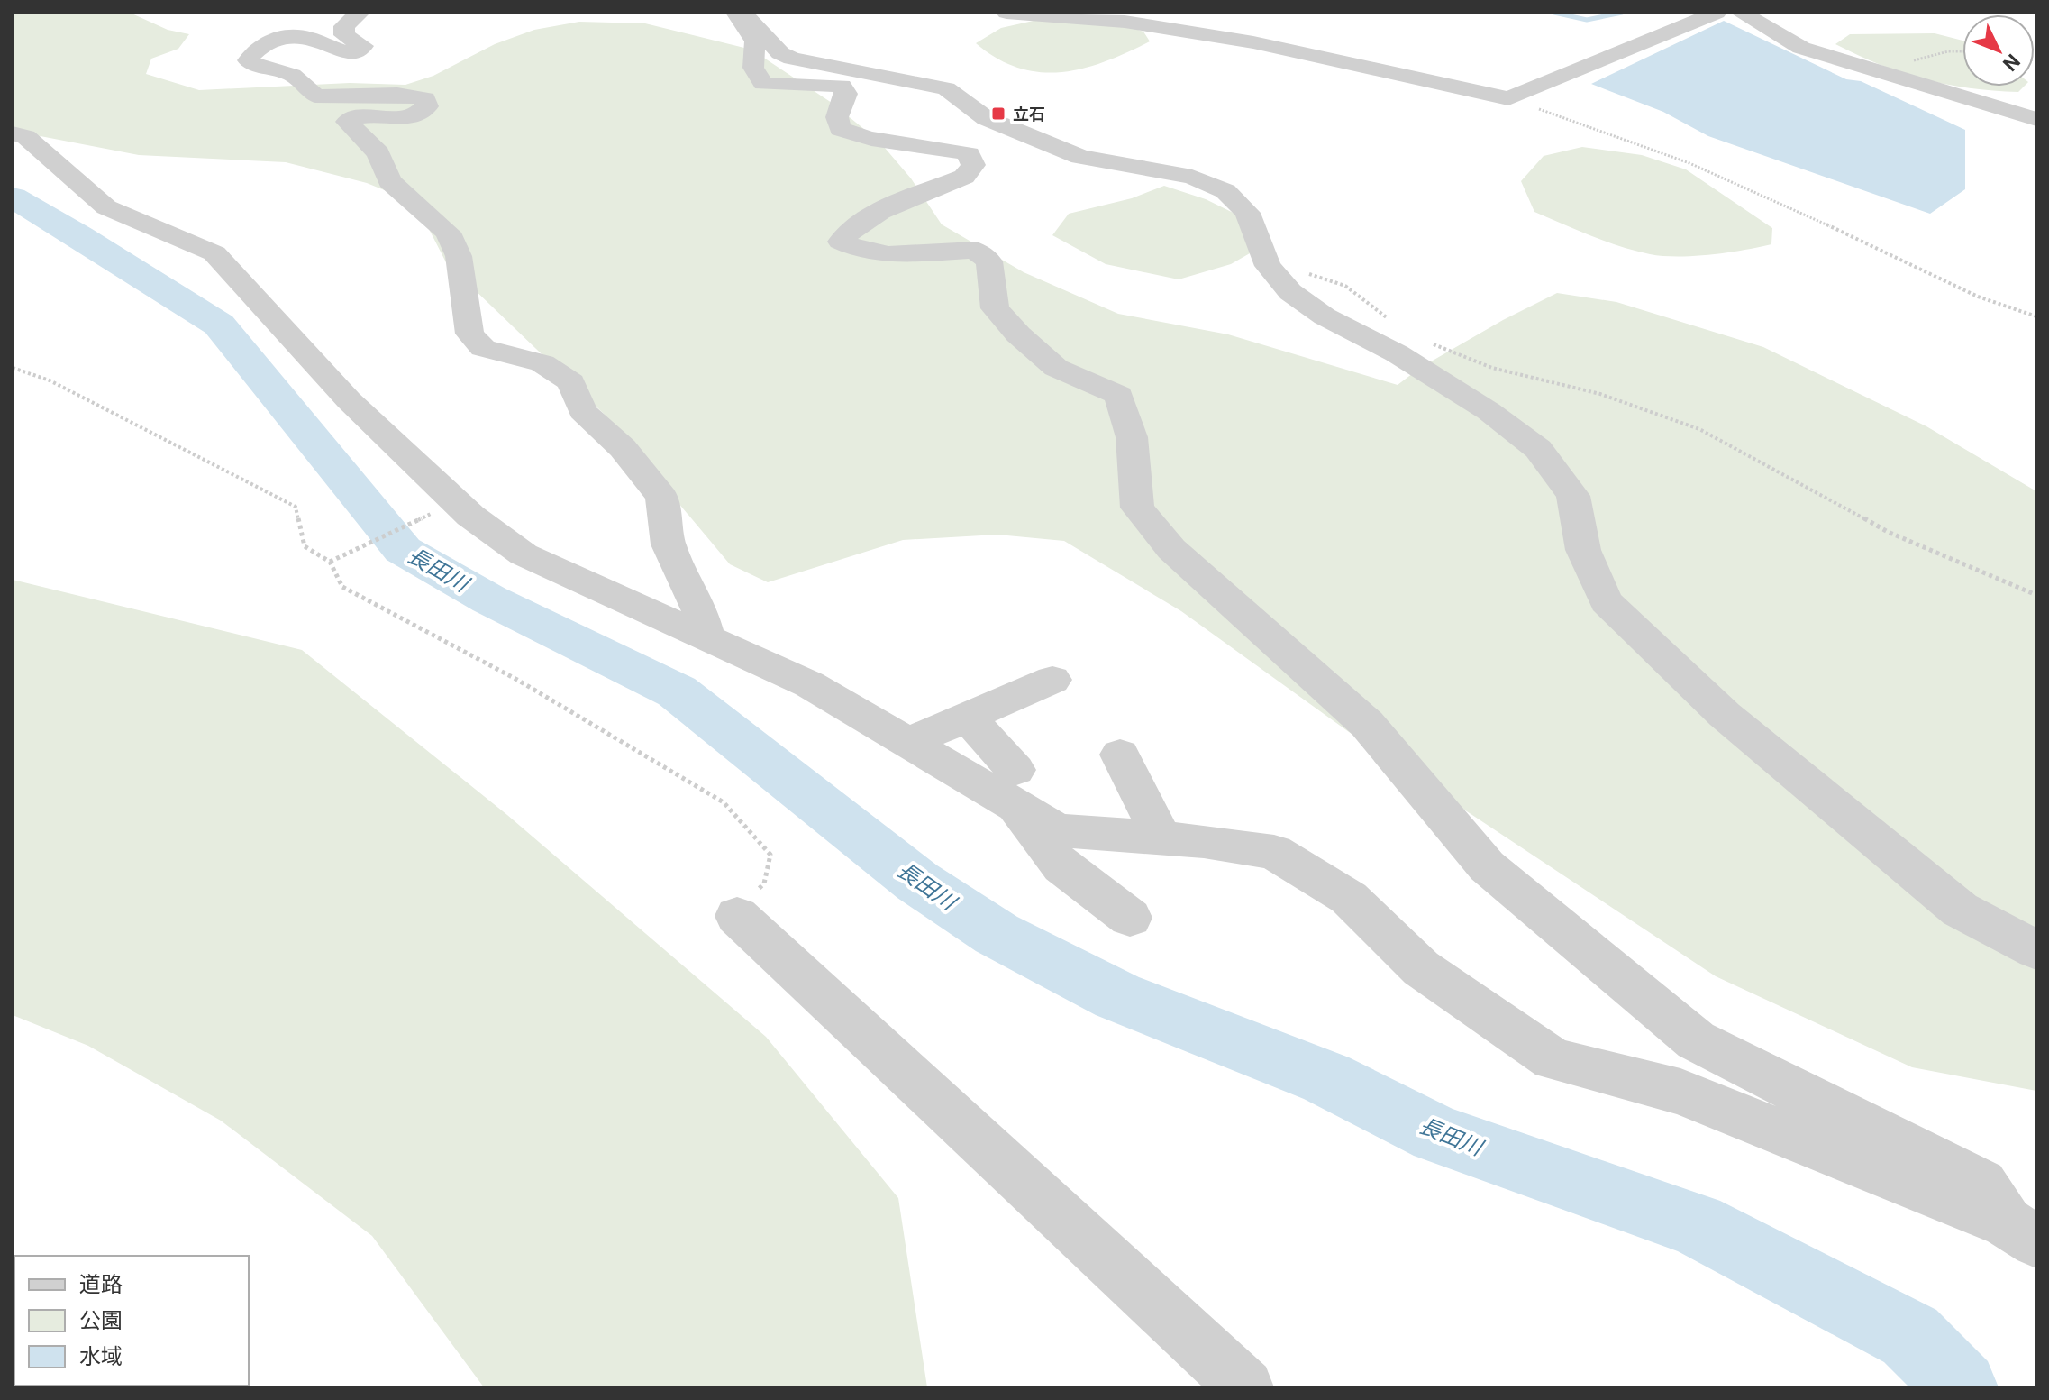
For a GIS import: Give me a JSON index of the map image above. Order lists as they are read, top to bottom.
{
  "water": ["長田川"],
  "places": {
    "transit": ["立石"]
  },
  "legend": ["道路", "公園", "水域"],
  "north": "bottom right"
}
